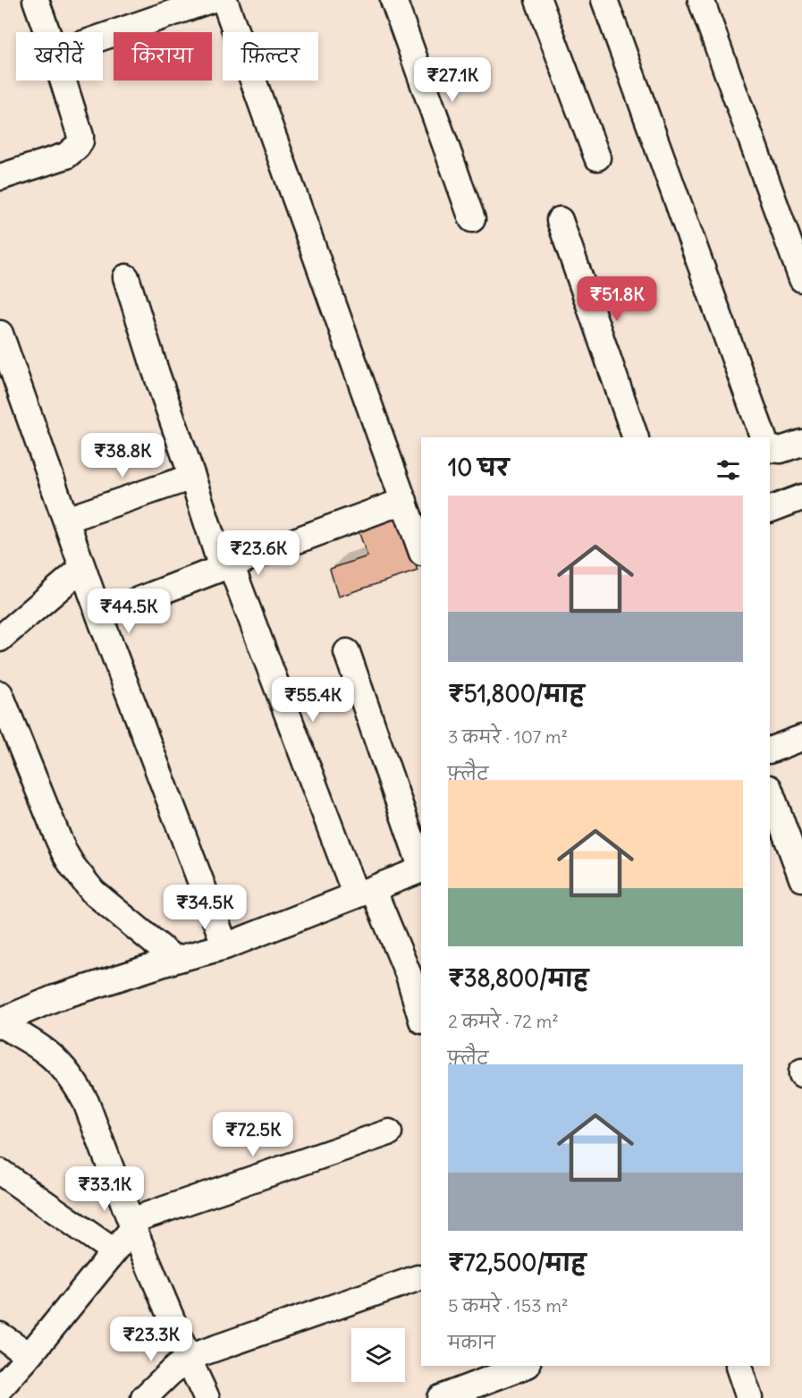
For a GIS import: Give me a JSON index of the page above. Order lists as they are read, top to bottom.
{
  "page": {
    "chip": ["खरीदें", "किराया", "फ़िल्टर"],
    "price": [
      "₹27.1K",
      "₹51.8K",
      "₹38.8K",
      "₹23.6K",
      "₹44.5K",
      "₹55.4K",
      "₹34.5K",
      "₹72.5K",
      "₹33.1K",
      "₹23.3K"
    ],
    "heading": "10 घर",
    "list": [
      {
        "name": "₹51,800/माह",
        "note": "3 कमरे · 107 m² · फ़्लैट"
      },
      {
        "name": "₹38,800/माह",
        "note": "2 कमरे · 72 m² · फ़्लैट"
      },
      {
        "name": "₹72,500/माह",
        "note": "5 कमरे · 153 m² · मकान"
      }
    ]
  }
}
